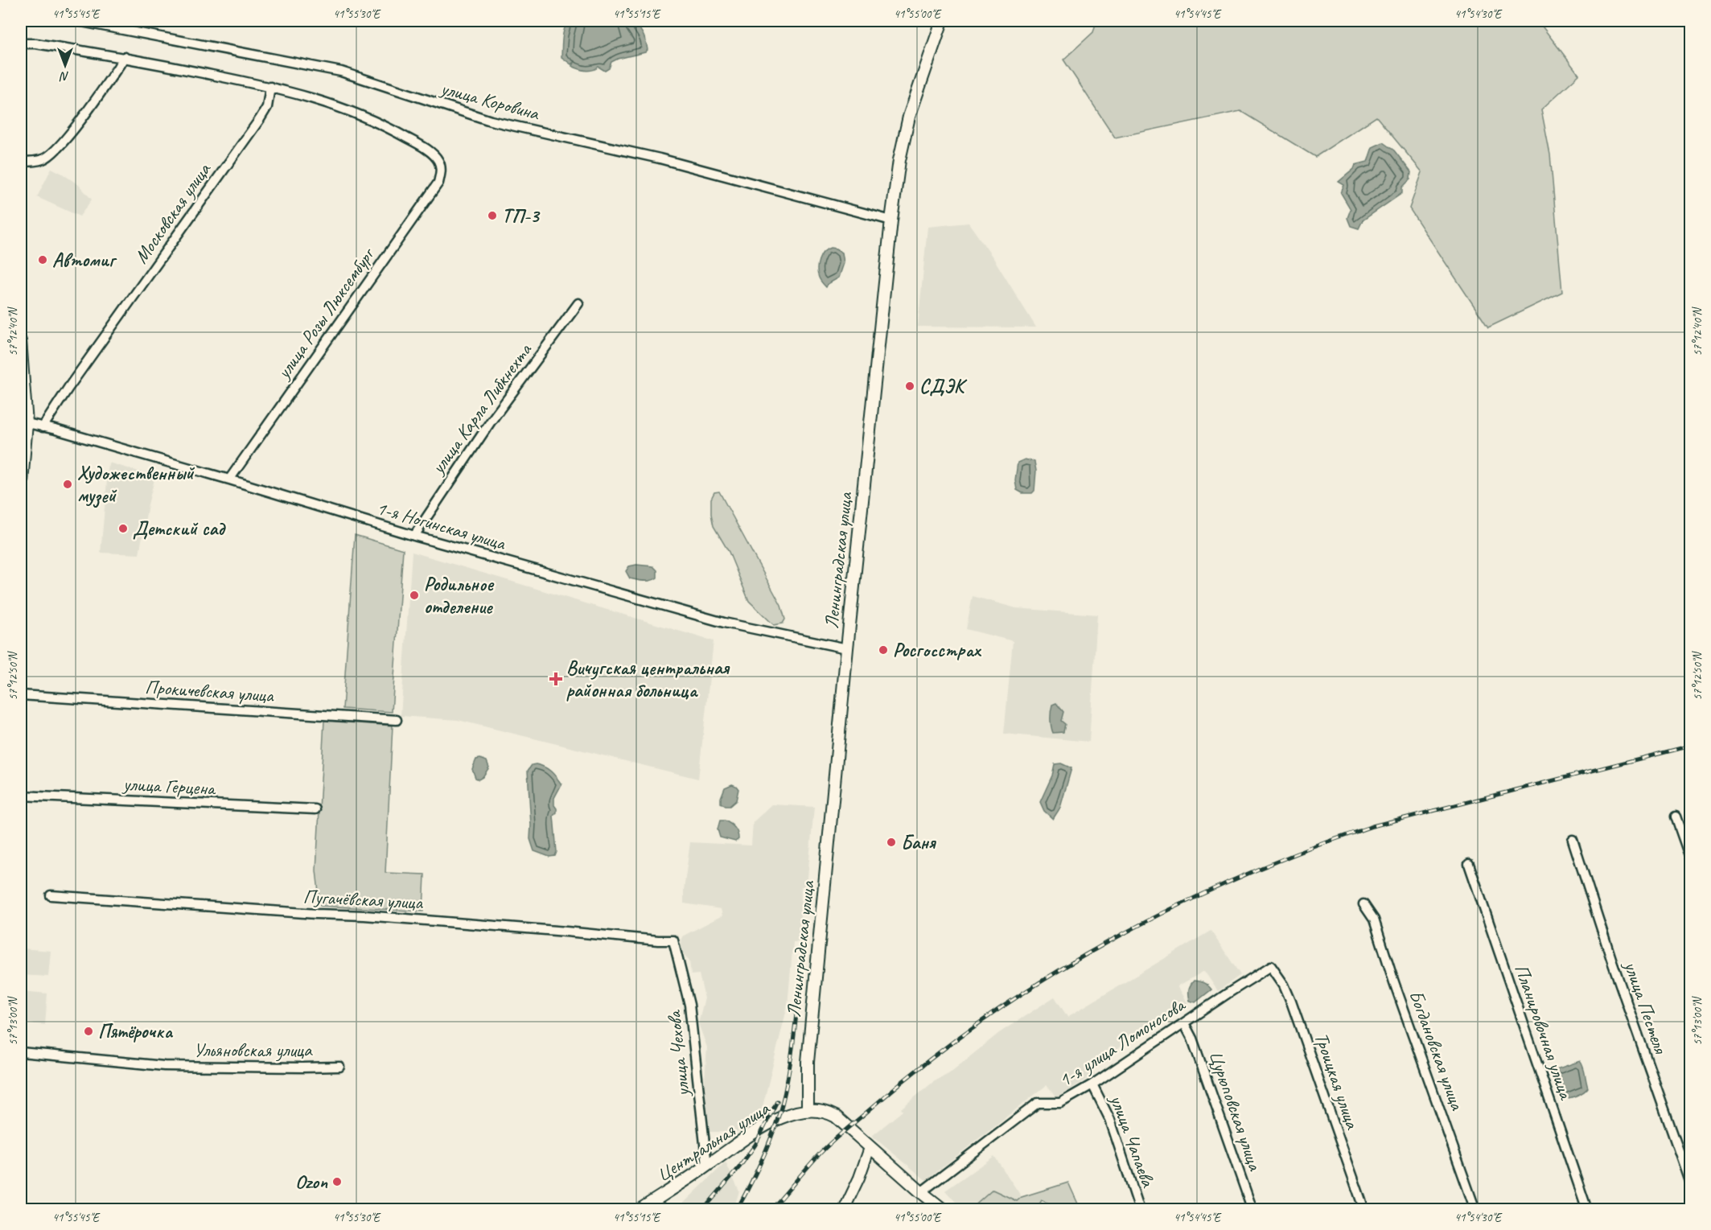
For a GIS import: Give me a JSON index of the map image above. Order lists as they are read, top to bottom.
{
  "streets": {
    "main road": ["Ленинградская улица", "Центральная улица"],
    "street": [
      "улица Коровина",
      "Московская улица",
      "улица Розы Люксембург",
      "улица Карла Либкнехта",
      "1-я Ногинская улица",
      "Прокичевская улица",
      "улица Герцена",
      "Пугачёвская улица",
      "улица Пестеля",
      "Планировочная улица",
      "1-я улица Ломоносова",
      "Ульяновская улица",
      "Богдановская улица",
      "улица Чехова",
      "Троицкая улица",
      "Цурюповская улица",
      "улица Чапаева"
    ]
  },
  "crossings": [
    ["улица Коровина", "Ленинградская улица"],
    ["Московская улица", "улица Розы Люксембург"],
    ["Московская улица", "1-я Ногинская улица"],
    ["улица Розы Люксембург", "1-я Ногинская улица"],
    ["улица Карла Либкнехта", "1-я Ногинская улица"],
    ["1-я Ногинская улица", "Ленинградская улица"],
    ["Ленинградская улица", "Центральная улица"],
    ["Пугачёвская улица", "улица Чехова"],
    ["1-я улица Ломоносова", "Троицкая улица"],
    ["1-я улица Ломоносова", "Цурюповская улица"],
    ["1-я улица Ломоносова", "улица Чапаева"],
    ["улица Чехова", "Центральная улица"]
  ],
  "places": {
    "other": [
      "ТП-3",
      "Автомиг",
      "СДЭК",
      "Художественный музей",
      "Детский сад",
      "Родильное отделение",
      "Росгосстрах",
      "Баня",
      "Пятёрочка",
      "Ozon"
    ],
    "health": ["Вичугская центральная районная больница"]
  },
  "north": "bottom",
  "coordinates": [
    "41°55'45\"E",
    "41°55'30\"E",
    "41°55'15\"E",
    "41°55'00\"E",
    "41°54'45\"E",
    "41°54'30\"E",
    "57°12'40\"N",
    "57°12'50\"N",
    "57°13'00\"N"
  ]
}
